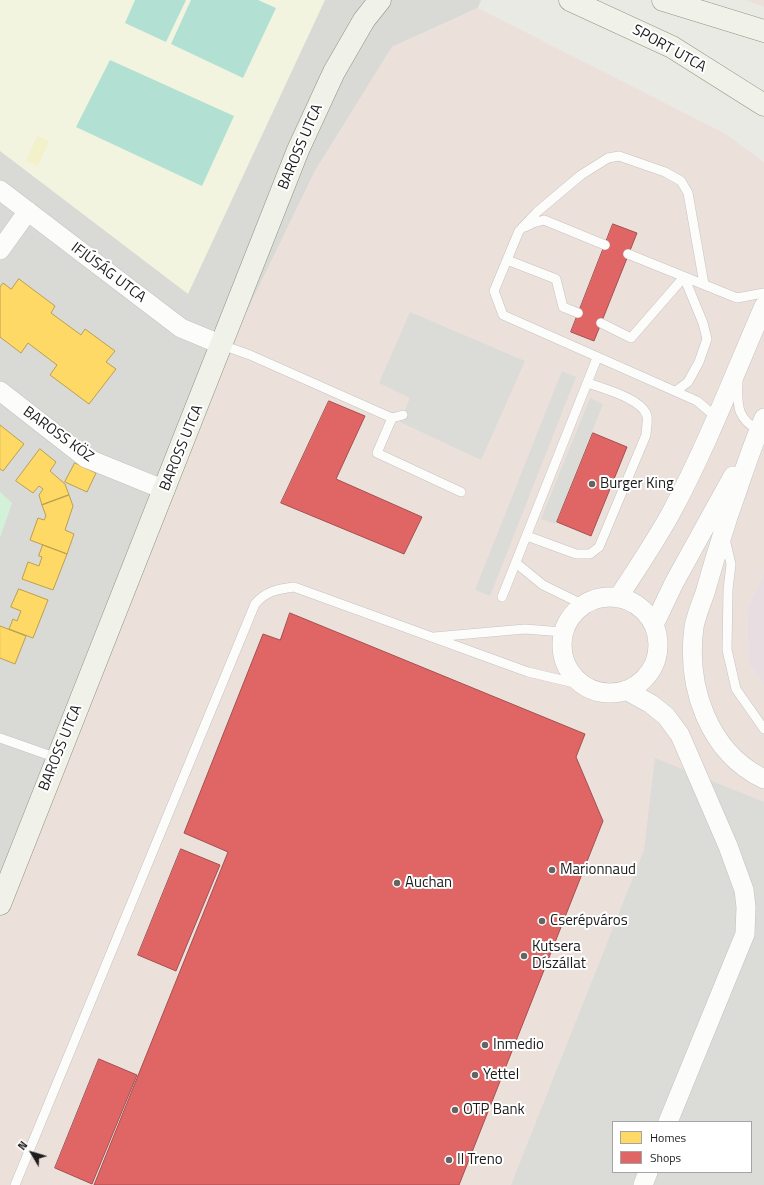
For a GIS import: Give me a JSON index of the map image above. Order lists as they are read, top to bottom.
{
  "streets": {
    "street": [
      "SPORT UTCA",
      "BAROSS UTCA",
      "IFJÚSÁG UTCA",
      "BAROSS KÖZ"
    ]
  },
  "crossings": [
    ["BAROSS UTCA", "IFJÚSÁG UTCA"],
    ["BAROSS UTCA", "BAROSS KÖZ"]
  ],
  "places": [
    "Burger King",
    "Marionnaud",
    "Auchan",
    "Cserépváros",
    "Kutsera Díszállat",
    "Inmedio",
    "Yettel",
    "OTP Bank",
    "Il Treno"
  ],
  "legend": ["Homes", "Shops"],
  "north": "top left"
}
